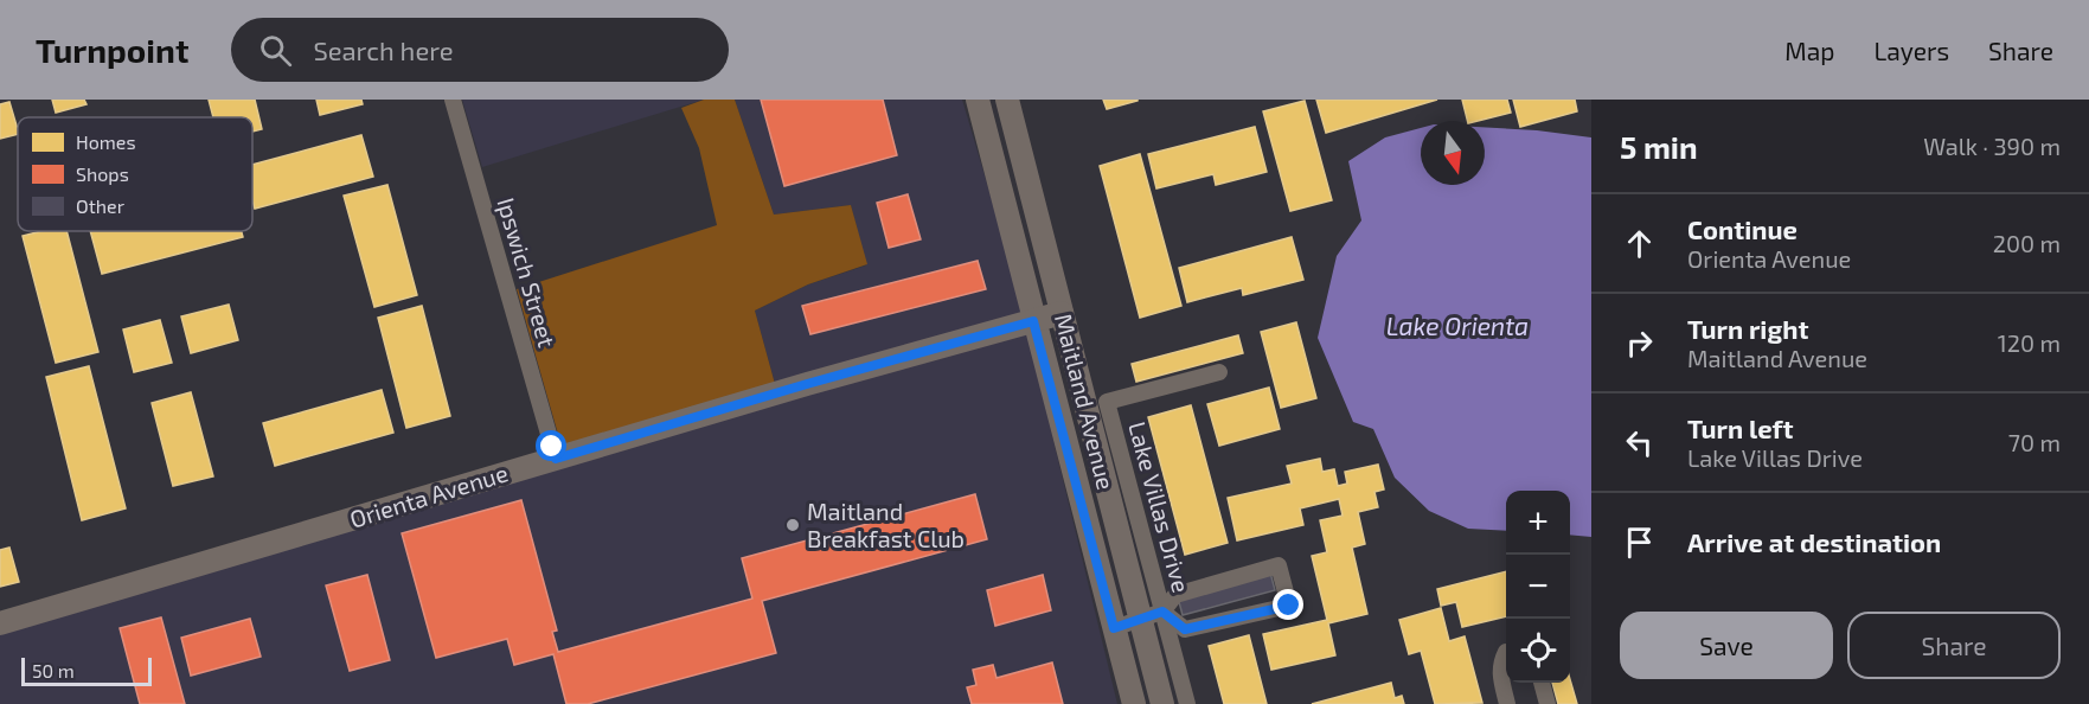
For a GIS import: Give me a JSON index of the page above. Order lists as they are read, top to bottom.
{
  "streets": {
    "main road": ["Maitland Avenue", "Orienta Avenue"],
    "street": ["Ipswich Street", "Lake Villas Drive"]
  },
  "crossings": [
    ["Ipswich Street", "Orienta Avenue"],
    ["Maitland Avenue", "Orienta Avenue"],
    ["Maitland Avenue", "Lake Villas Drive"]
  ],
  "water": ["Lake Orienta"],
  "places": ["Maitland Breakfast Club"],
  "legend": ["Homes", "Shops", "Other"],
  "scale_bar": "50 m",
  "north": "bottom",
  "page": {
    "header": "Turnpoint",
    "search": "Search here",
    "nav": ["Map", "Layers", "Share"],
    "heading": ["5 min", "Walk · 390 m"],
    "list": [
      ["Continue", "Orienta Avenue", "200 m"],
      ["Turn right", "Maitland Avenue", "120 m"],
      ["Turn left", "Lake Villas Drive", "70 m"],
      "Arrive at destination"
    ],
    "map_buttons": ["+", "−"],
    "buttons": ["Save", "Share"],
    "scale": "50 m"
  }
}
